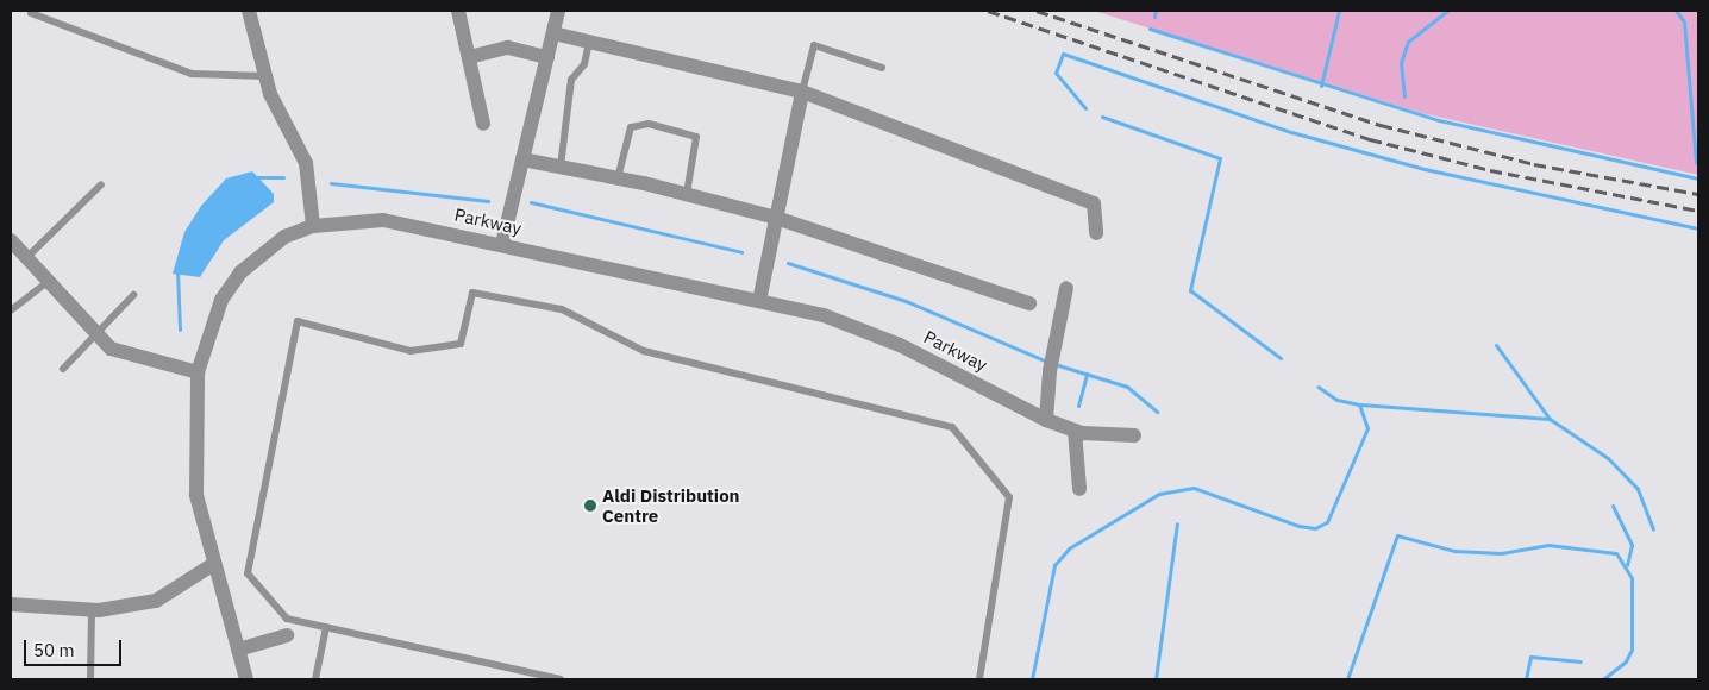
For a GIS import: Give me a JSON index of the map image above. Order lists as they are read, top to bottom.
{
  "streets": {
    "street": ["Parkway"]
  },
  "places": ["Aldi Distribution Centre"],
  "scale_bar": "50 m"
}
